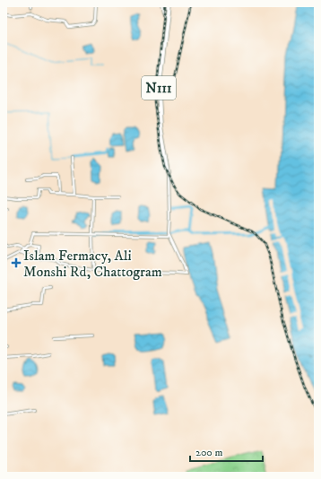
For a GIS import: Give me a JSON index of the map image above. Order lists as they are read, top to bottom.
{
  "streets": {
    "highway": ["N111"]
  },
  "places": {
    "health": ["Islam Fermacy, Ali Monshi Rd, Chattogram"]
  },
  "scale_bar": "200 m"
}
